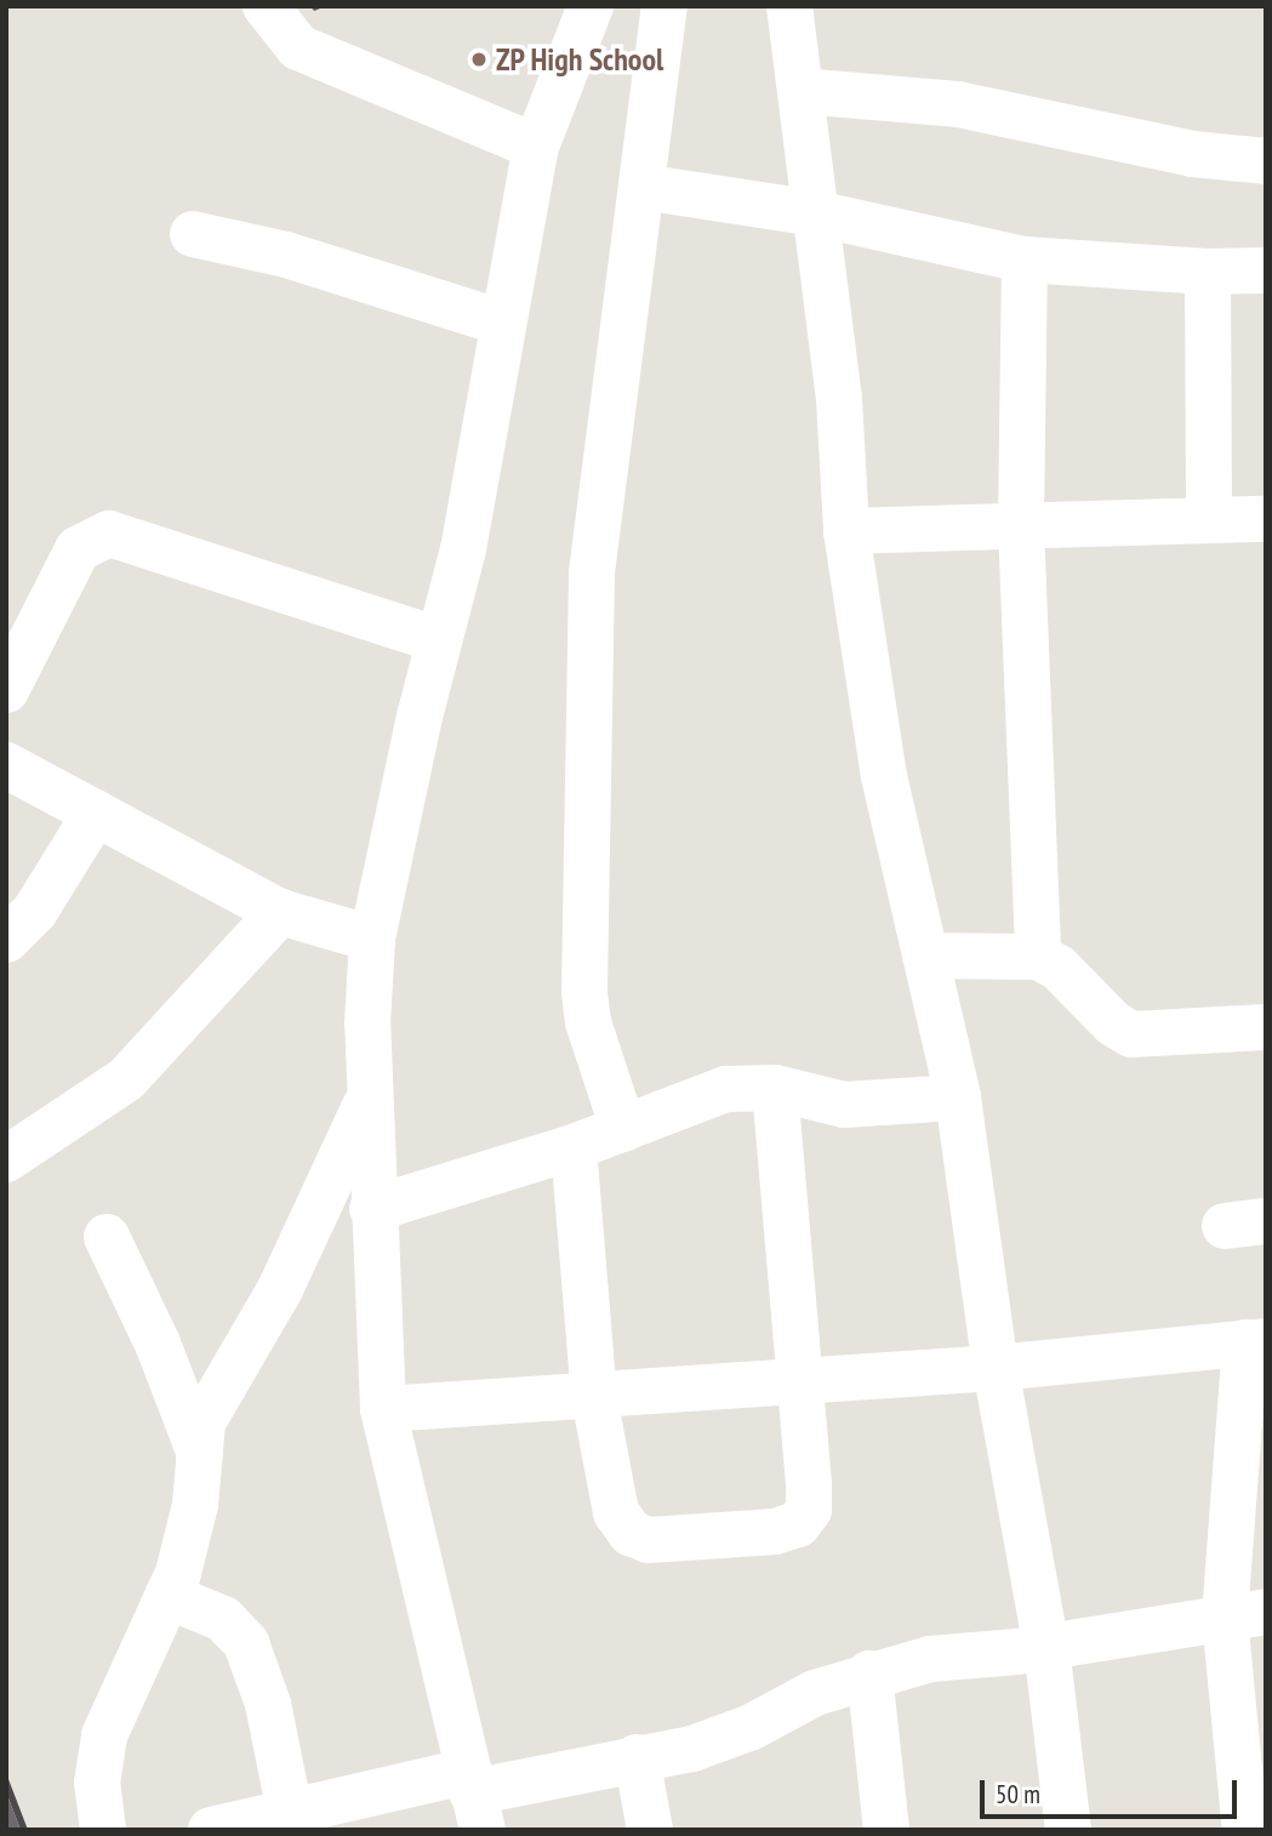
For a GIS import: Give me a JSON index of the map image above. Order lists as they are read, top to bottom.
{
  "places": ["ZP High School"],
  "scale_bar": "50 m"
}
